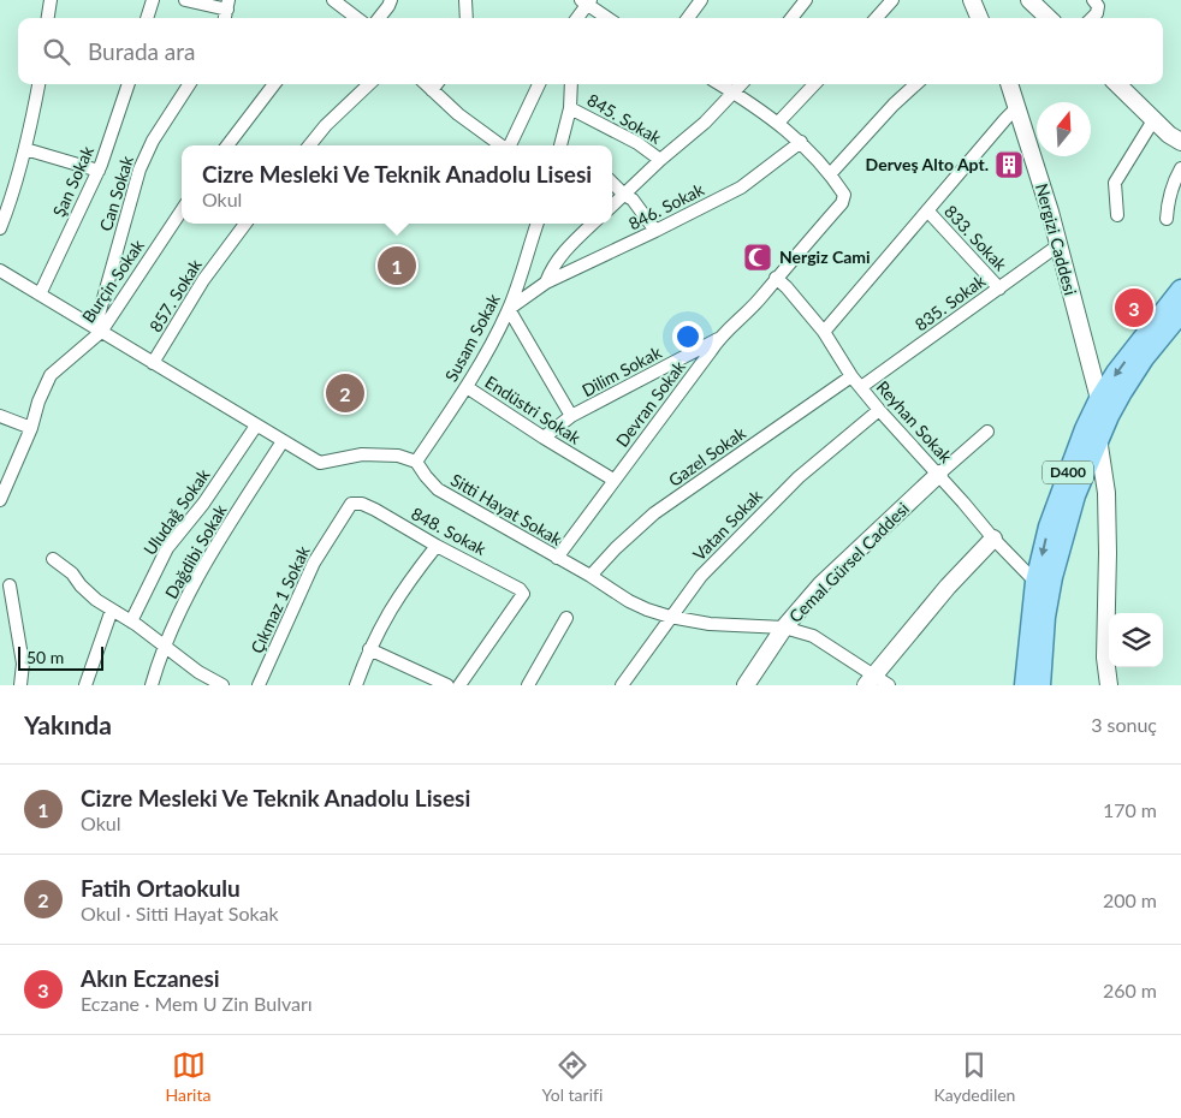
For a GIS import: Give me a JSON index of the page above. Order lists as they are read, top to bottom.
{
  "streets": {
    "main road": ["D400"],
    "street": [
      "845. Sokak",
      "Şan Sokak",
      "Can Sokak",
      "846. Sokak",
      "833. Sokak",
      "Nergizi Caddesi",
      "Burçin Sokak",
      "857. Sokak",
      "835. Sokak",
      "Susam Sokak",
      "Dilim Sokak",
      "Devran Sokak",
      "Endüstri Sokak",
      "Reyhan Sokak",
      "Gazel Sokak",
      "Sitti Hayat Sokak",
      "Uludağ Sokak",
      "Vatan Sokak",
      "848. Sokak",
      "Dağdibi Sokak",
      "Cemal Gürsel Caddesi",
      "Çıkmaz 1 Sokak"
    ]
  },
  "crossings": [
    ["Can Sokak", "Burçin Sokak"],
    ["846. Sokak", "Susam Sokak"],
    ["833. Sokak", "835. Sokak"],
    ["Nergizi Caddesi", "835. Sokak"],
    ["Nergizi Caddesi", "D400"],
    ["835. Sokak", "Reyhan Sokak"],
    ["Susam Sokak", "Endüstri Sokak"],
    ["Susam Sokak", "Sitti Hayat Sokak"],
    ["Dilim Sokak", "Devran Sokak"],
    ["Dilim Sokak", "Endüstri Sokak"],
    ["Devran Sokak", "Endüstri Sokak"],
    ["Devran Sokak", "Reyhan Sokak"],
    ["Devran Sokak", "Sitti Hayat Sokak"],
    ["Reyhan Sokak", "Gazel Sokak"],
    ["Reyhan Sokak", "D400"],
    ["Reyhan Sokak", "Vatan Sokak"],
    ["Reyhan Sokak", "Cemal Gürsel Caddesi"],
    ["Gazel Sokak", "Sitti Hayat Sokak"],
    ["Sitti Hayat Sokak", "Vatan Sokak"],
    ["Sitti Hayat Sokak", "Cemal Gürsel Caddesi"],
    ["848. Sokak", "Çıkmaz 1 Sokak"]
  ],
  "places": {
    "building": ["Derveş Alto Apt."],
    "mosque": ["Nergiz Cami"]
  },
  "scale_bar": "50 m",
  "north": "top",
  "page": {
    "search": "Burada ara",
    "popup": ["Cizre Mesleki Ve Teknik Anadolu Lisesi", "Okul"],
    "pins": ["1", "3", "2"],
    "scale": "50 m",
    "heading": ["Yakında", "3 sonuç"],
    "list": [
      {
        "mark": "1",
        "name": "Cizre Mesleki Ve Teknik Anadolu Lisesi",
        "note": "Okul",
        "value": "170 m"
      },
      {
        "mark": "2",
        "name": "Fatih Ortaokulu",
        "note": "Okul · Sitti Hayat Sokak",
        "value": "200 m"
      },
      {
        "mark": "3",
        "name": "Akın Eczanesi",
        "note": "Eczane · Mem U Zin Bulvarı",
        "value": "260 m"
      }
    ],
    "nav": ["Harita", "Yol tarifi", "Kaydedilen"]
  }
}
